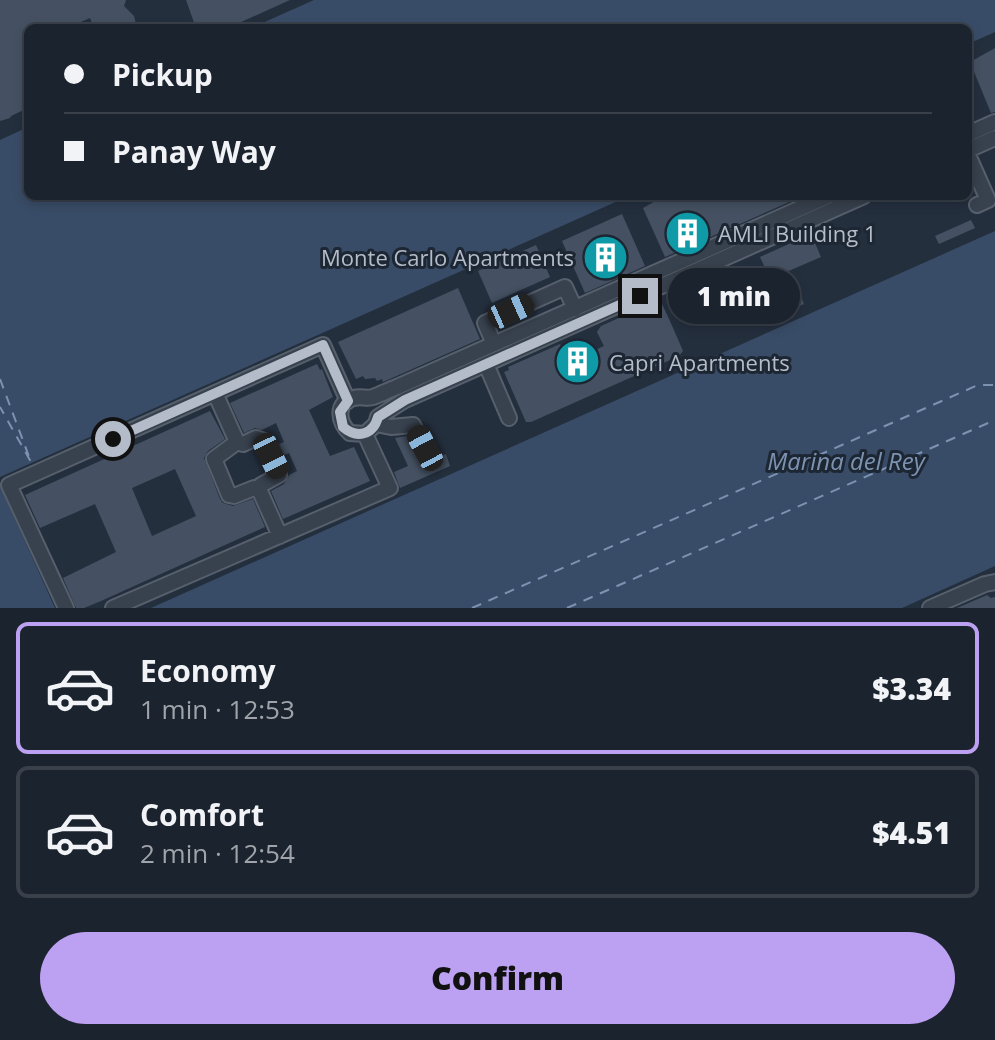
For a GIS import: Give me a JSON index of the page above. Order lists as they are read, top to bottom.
{
  "water": ["Marina del Rey"],
  "places": {
    "building": ["AMLI Building 1", "Monte Carlo Apartments", "Capri Apartments"]
  },
  "page": {
    "banner": ["Pickup", "Panay Way"],
    "bubble": "1 min",
    "list": [
      {
        "name": "Economy",
        "note": "1 min · 12:53",
        "value": "$3.34"
      },
      {
        "name": "Comfort",
        "note": "2 min · 12:54",
        "value": "$4.51"
      }
    ],
    "buttons": "Confirm"
  }
}
